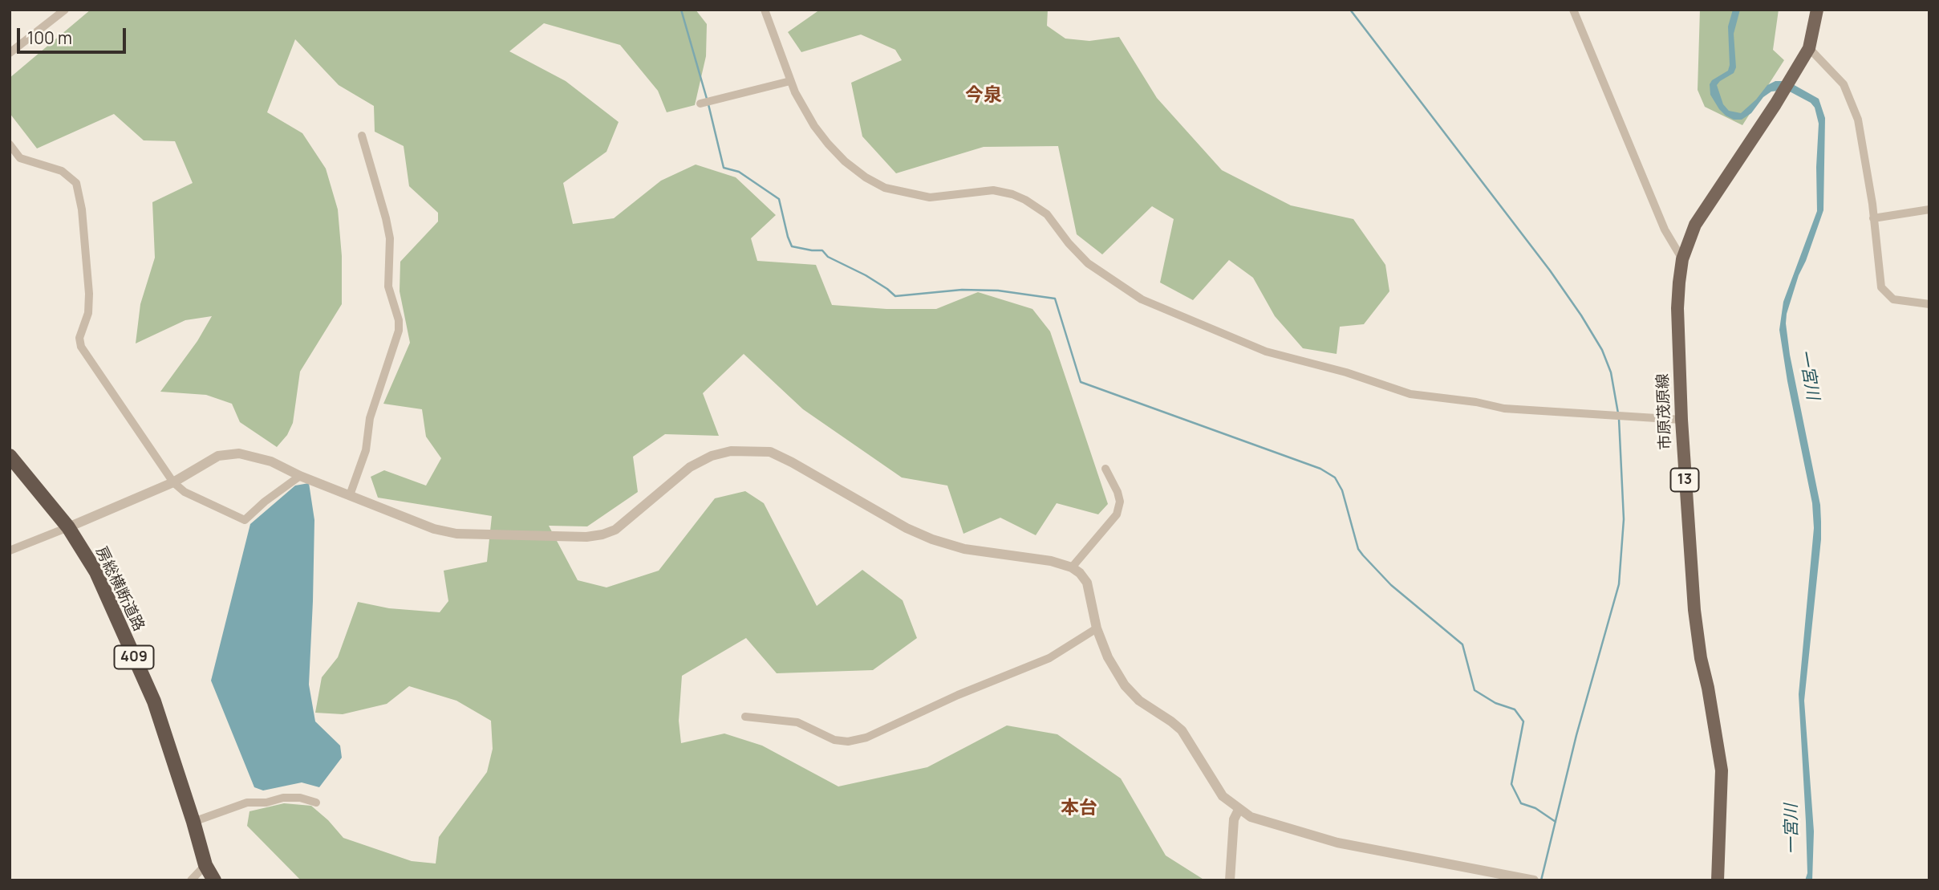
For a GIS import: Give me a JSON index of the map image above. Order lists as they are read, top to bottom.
{
  "streets": {
    "highway": ["房総横断道路", "409"],
    "main road": ["市原茂原線", "13"]
  },
  "districts": ["今泉", "本台"],
  "water": ["一宮川"],
  "scale_bar": "100 m"
}
